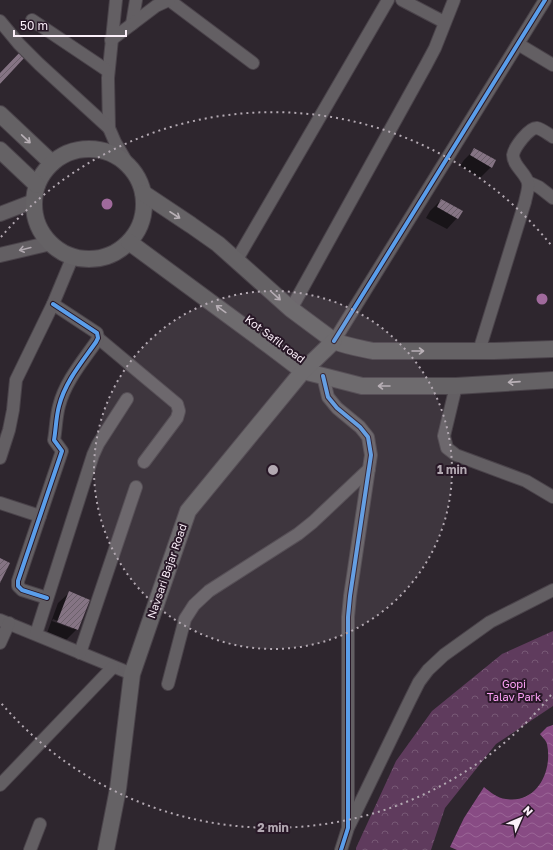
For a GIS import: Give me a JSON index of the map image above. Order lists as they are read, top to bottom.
{
  "streets": {
    "main road": ["Kot Safil road", "Navsari Bajar Road"]
  },
  "crossings": [
    ["Kot Safil road", "Navsari Bajar Road"]
  ],
  "parks": ["Gopi Talav Park"],
  "scale_bar": "50 m",
  "north": "top right",
  "rings": ["1 min", "2 min"]
}
